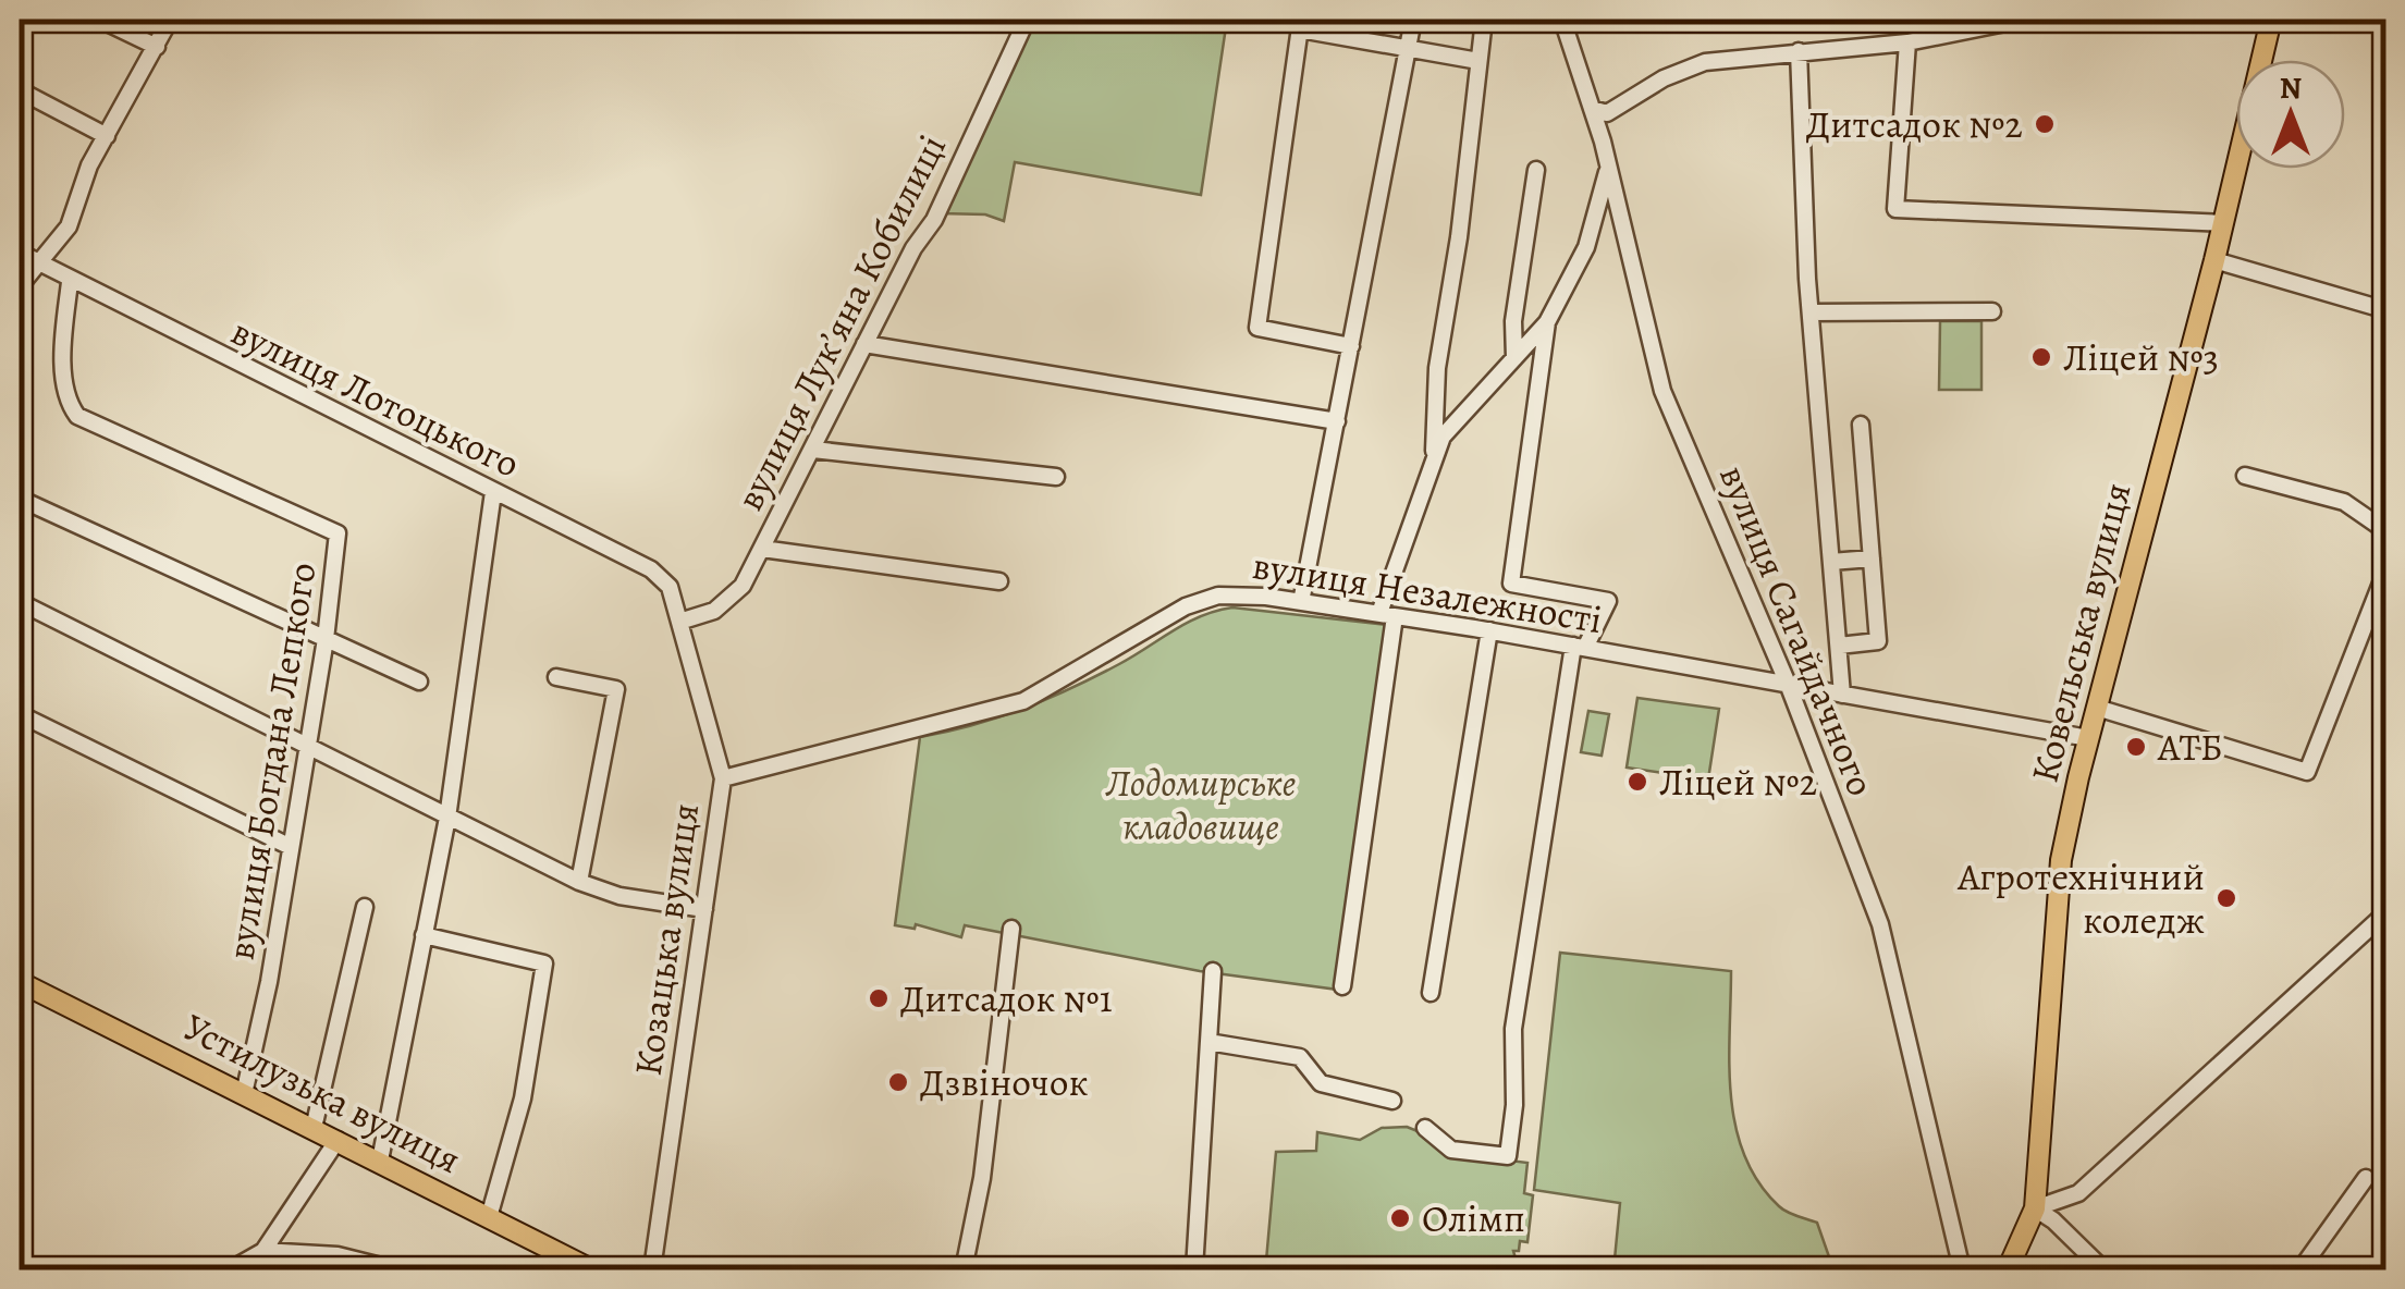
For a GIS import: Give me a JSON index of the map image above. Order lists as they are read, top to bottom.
{
  "streets": {
    "main road": ["Ковельська вулиця", "Устилузька вулиця"],
    "street": [
      "вулиця Лукʼяна Кобилиці",
      "вулиця Лотоцького",
      "вулиця Незалежності",
      "вулиця Сагайдачного",
      "вулиця Богдана Лепкого",
      "Козацька вулиця"
    ]
  },
  "crossings": [
    ["вулиця Лукʼяна Кобилиці", "вулиця Лотоцького"],
    ["вулиця Лукʼяна Кобилиці", "Козацька вулиця"],
    ["вулиця Лотоцького", "вулиця Богдана Лепкого"],
    ["вулиця Лотоцького", "Козацька вулиця"],
    ["вулиця Незалежності", "вулиця Сагайдачного"],
    ["вулиця Незалежності", "Ковельська вулиця"],
    ["вулиця Незалежності", "Козацька вулиця"],
    ["вулиця Богдана Лепкого", "Устилузька вулиця"]
  ],
  "parks": ["Лодомирське кладовище"],
  "places": [
    "Дитсадок №2",
    "Ліцей №3",
    "АТБ",
    "Ліцей №2",
    "Агротехнічний коледж",
    "Дитсадок №1",
    "Дзвіночок",
    "Олімп"
  ],
  "north": "top"
}
